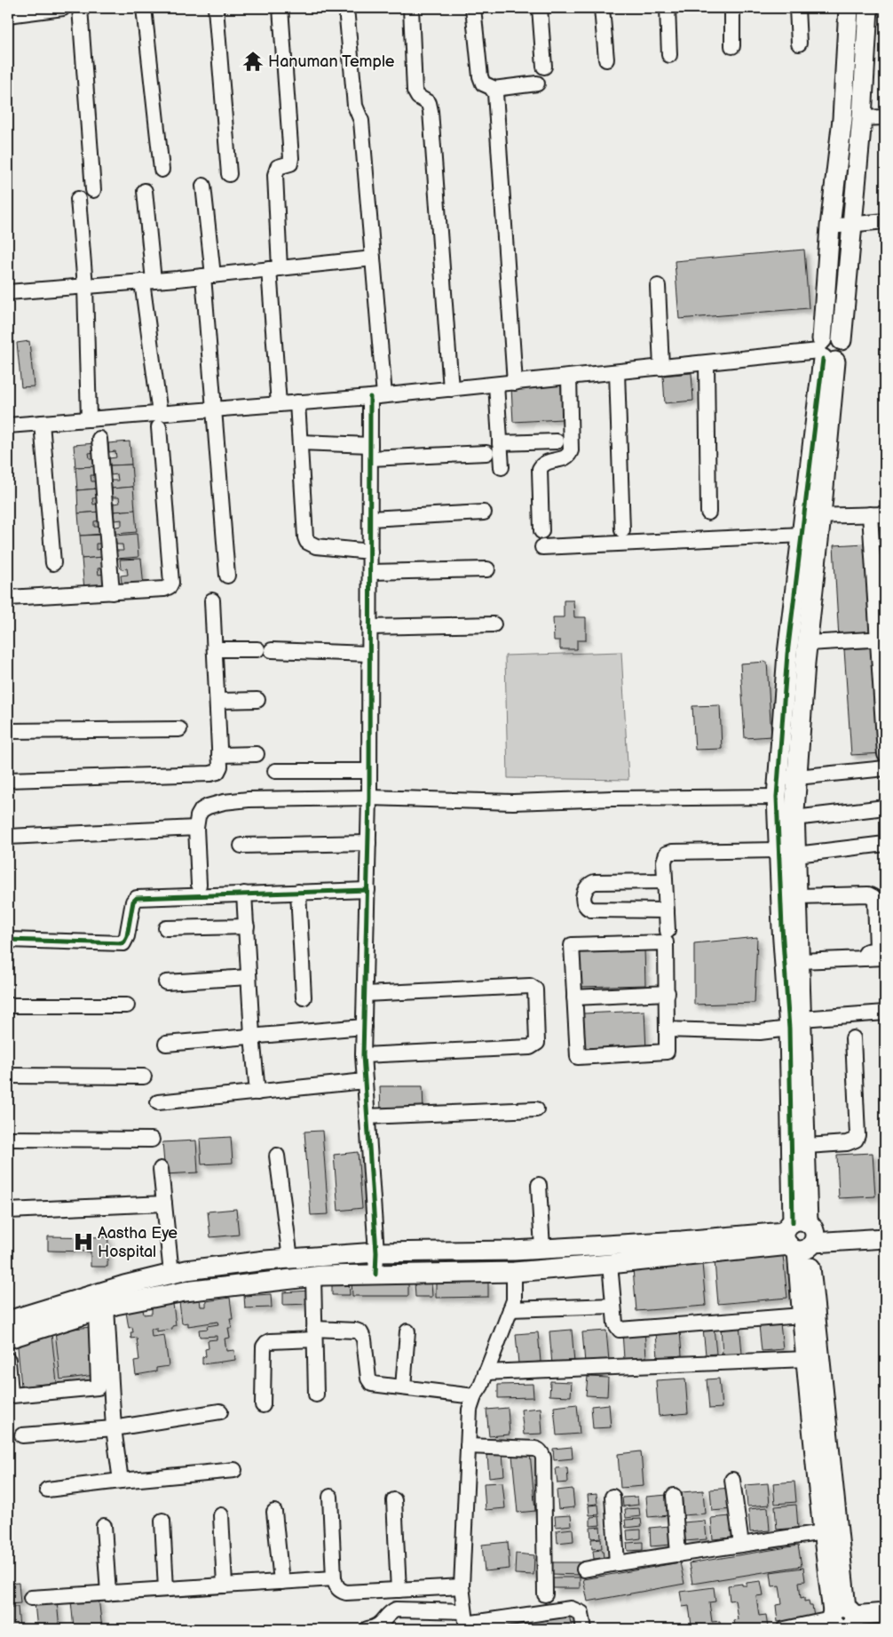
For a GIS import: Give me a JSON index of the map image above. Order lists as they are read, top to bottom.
{
  "places": {
    "temple": ["Hanuman Temple"],
    "hospital": ["Aastha Eye Hospital"]
  }
}
